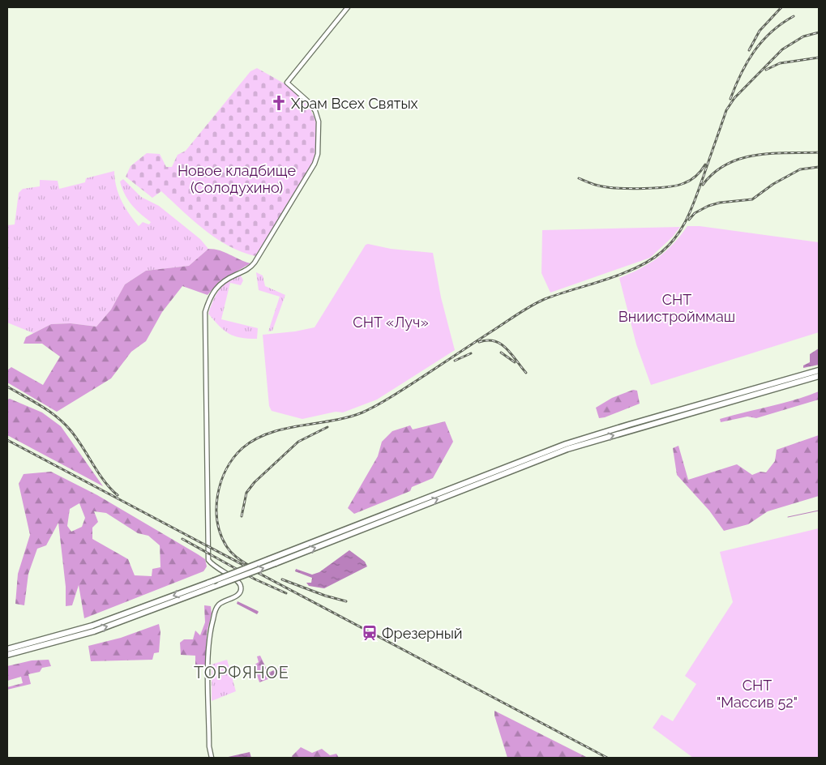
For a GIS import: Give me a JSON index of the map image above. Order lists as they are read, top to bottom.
{
  "districts": ["ТОРФЯНОЕ"],
  "parks": [
    "Новое кладбище (Солодухино)",
    "СНТ Вниистройммаш",
    "СНТ «Луч»",
    "СНТ \"Массив 52\""
  ],
  "places": {
    "church": ["Храм Всех Святых"],
    "station": ["Фрезерный"]
  }
}
